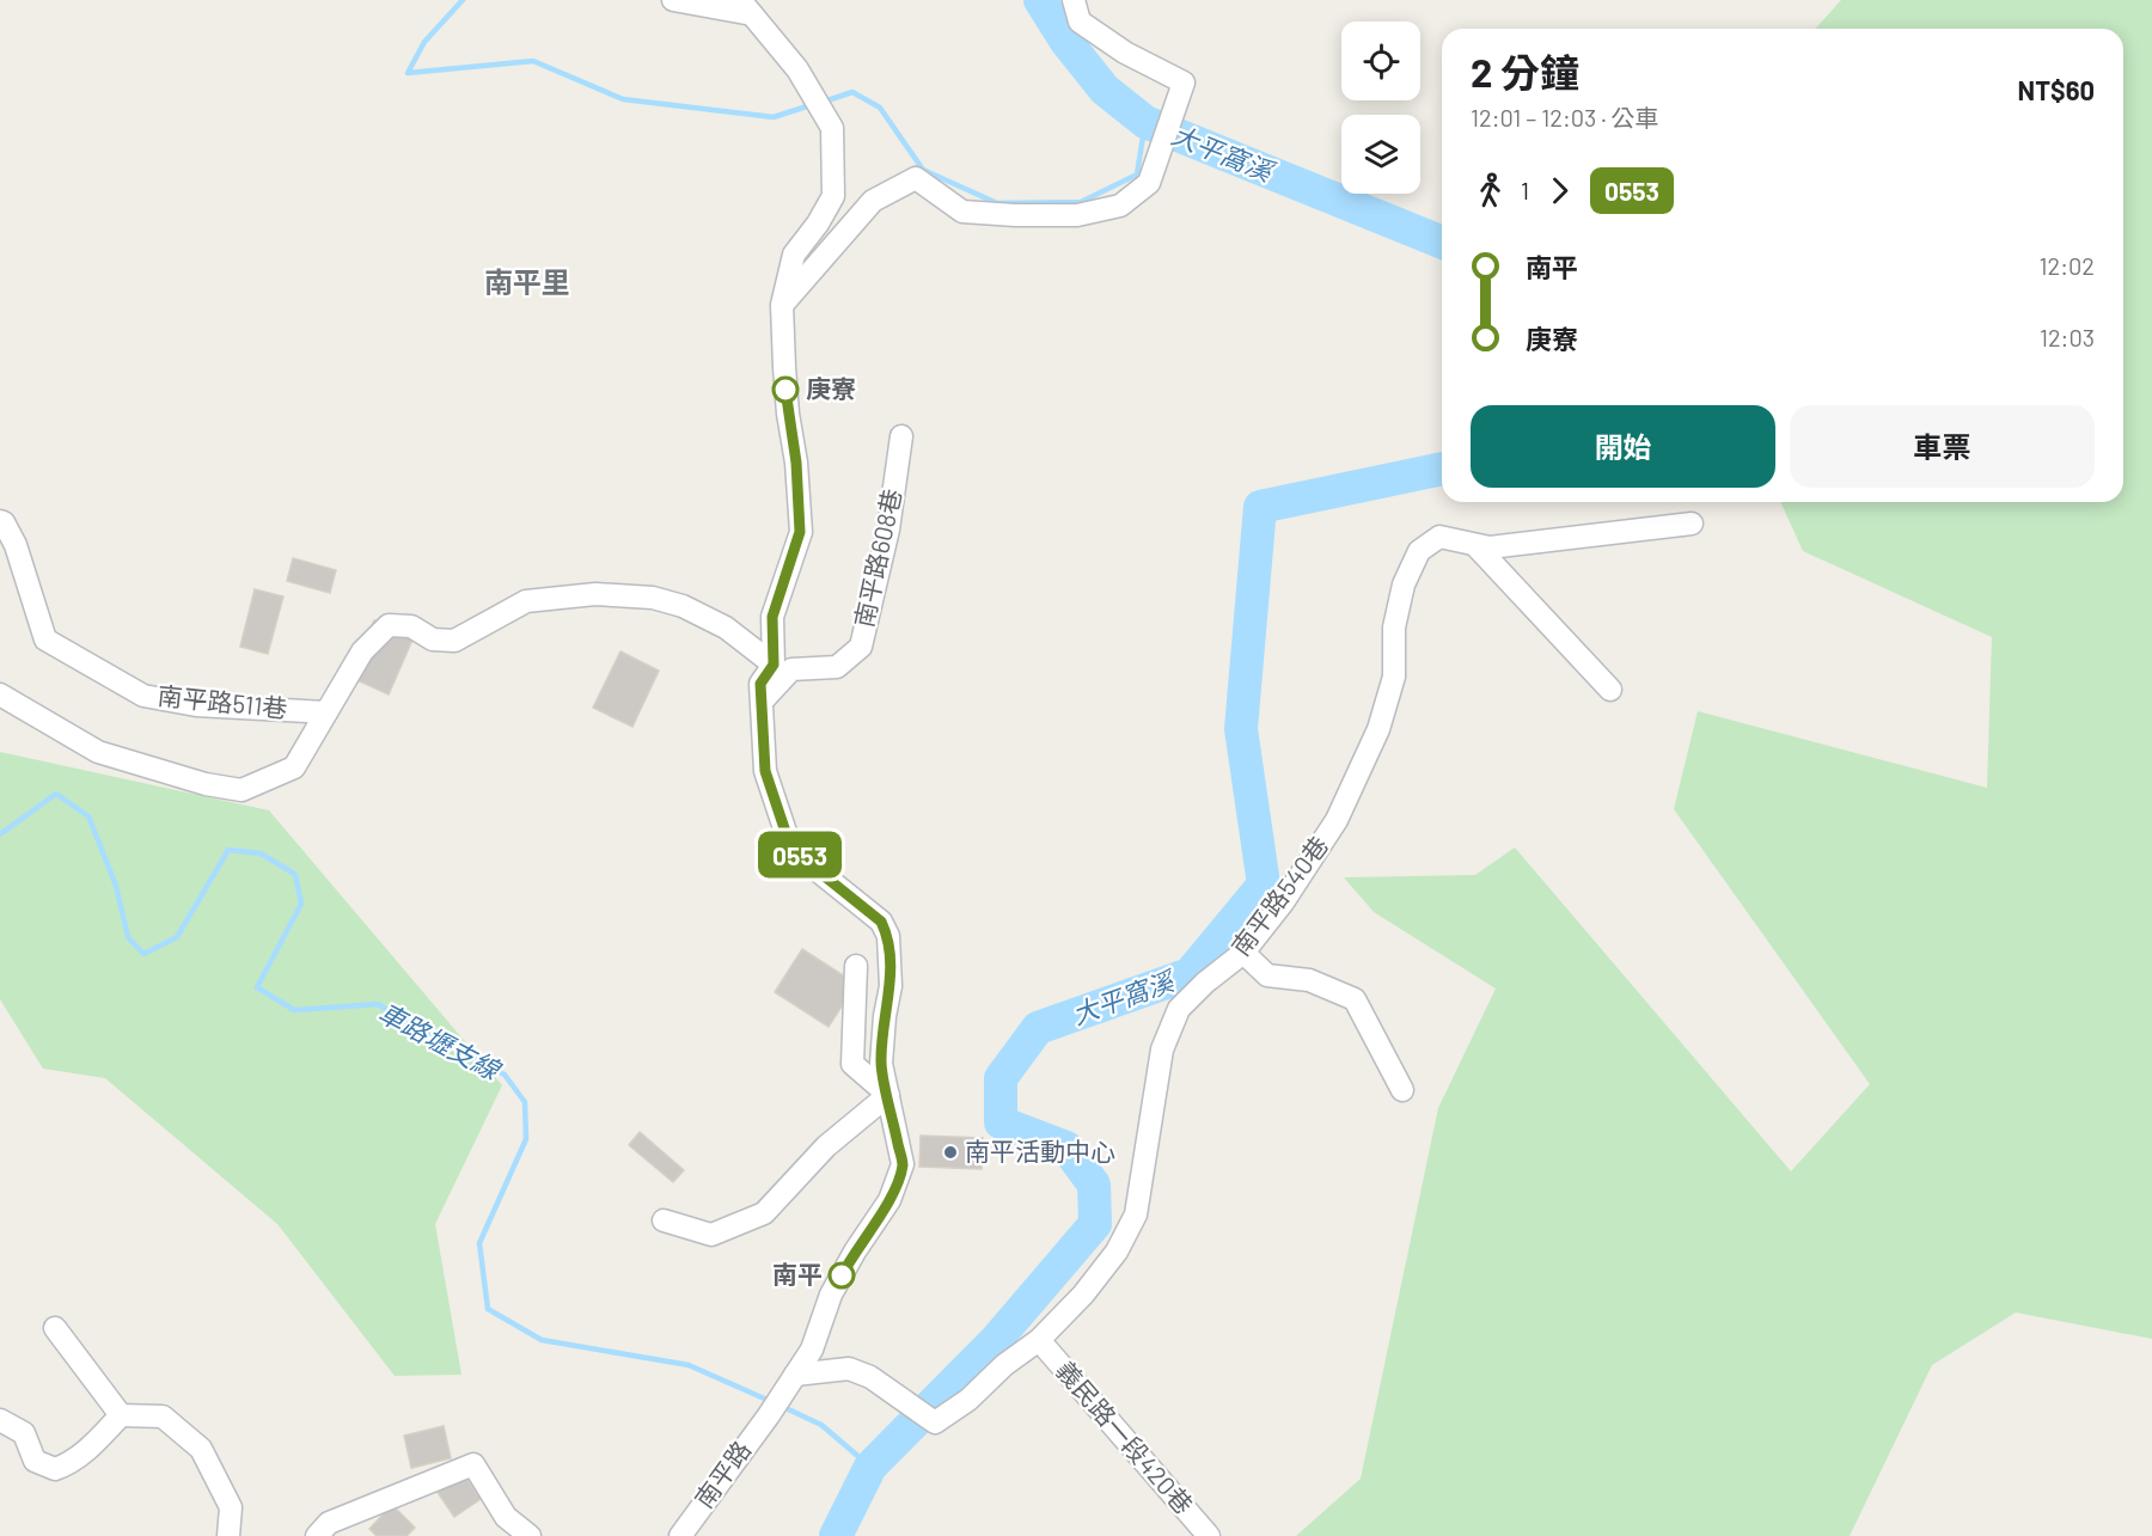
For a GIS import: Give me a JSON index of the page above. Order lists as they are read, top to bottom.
{
  "streets": {
    "street": [
      "南平路608巷",
      "南平路511巷",
      "南平路540巷",
      "義民路一段420巷",
      "南平路"
    ]
  },
  "crossings": [
    ["南平路540巷", "義民路一段420巷"],
    ["南平路540巷", "南平路"]
  ],
  "districts": ["南平里"],
  "water": ["大平窩溪", "車路壢支線"],
  "places": ["庚寮", "南平活動中心", "南平"],
  "lines": ["bus line 0553"],
  "page": {
    "on_map": "0553",
    "heading": ["2 分鐘", "12:01 – 12:03 · 公車", "NT$60"],
    "legs": ["1", "0553"],
    "list": [
      {
        "name": "南平",
        "value": "12:02"
      },
      {
        "name": "庚寮",
        "value": "12:03"
      }
    ],
    "buttons": ["開始", "車票"]
  }
}
